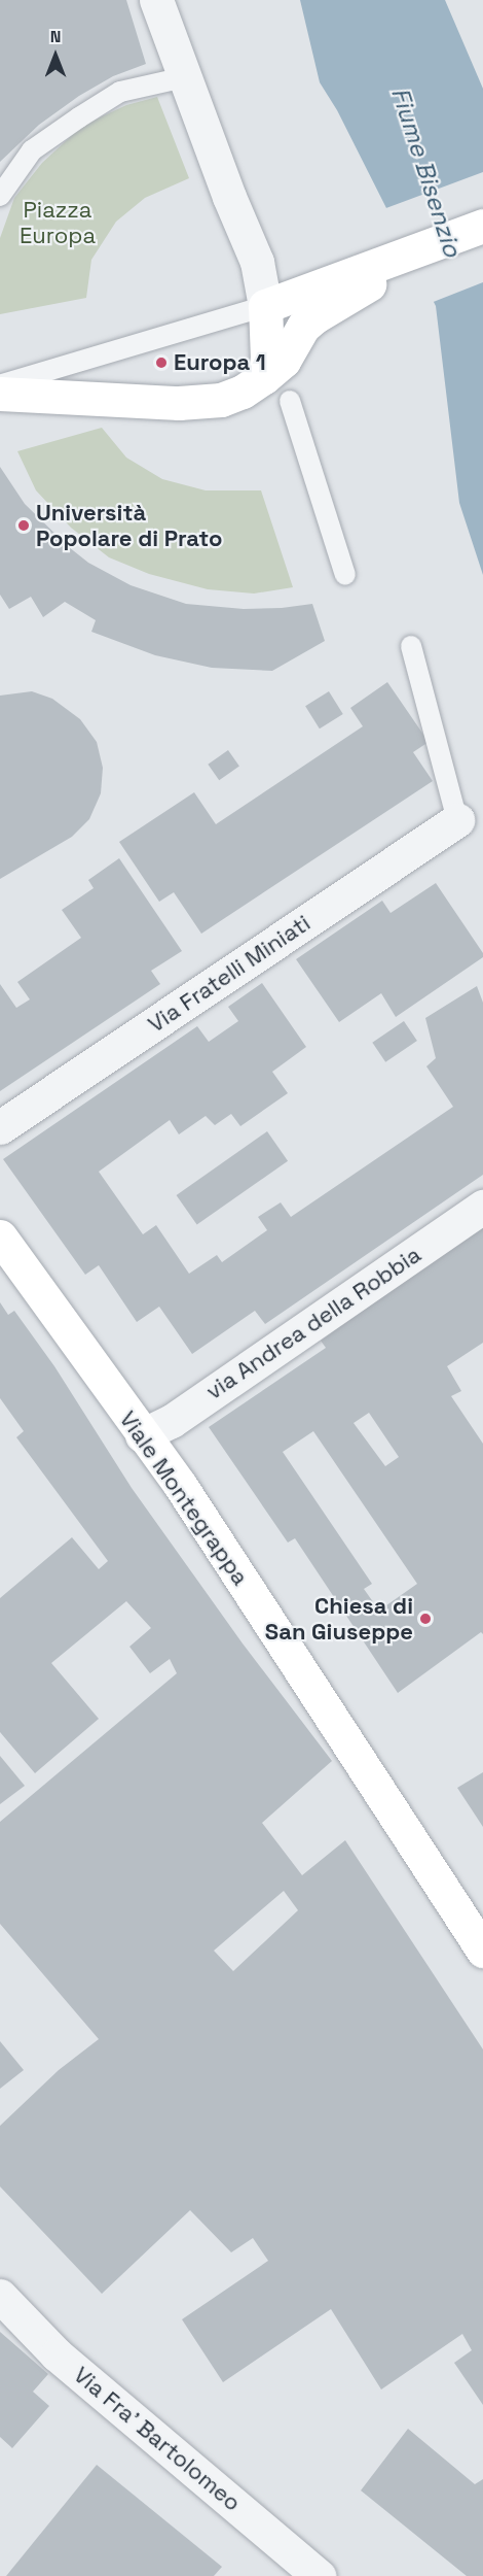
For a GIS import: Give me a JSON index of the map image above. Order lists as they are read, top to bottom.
{
  "streets": {
    "street": [
      "Via Fratelli Miniati",
      "via Andrea della Robbia",
      "Viale Montegrappa",
      "Via Fra' Bartolomeo"
    ]
  },
  "crossings": [
    ["via Andrea della Robbia", "Viale Montegrappa"]
  ],
  "water": ["Fiume Bisenzio"],
  "parks": ["Piazza Europa"],
  "places": ["Europa 1", "Università Popolare di Prato", "Chiesa di San Giuseppe"],
  "north": "top"
}
